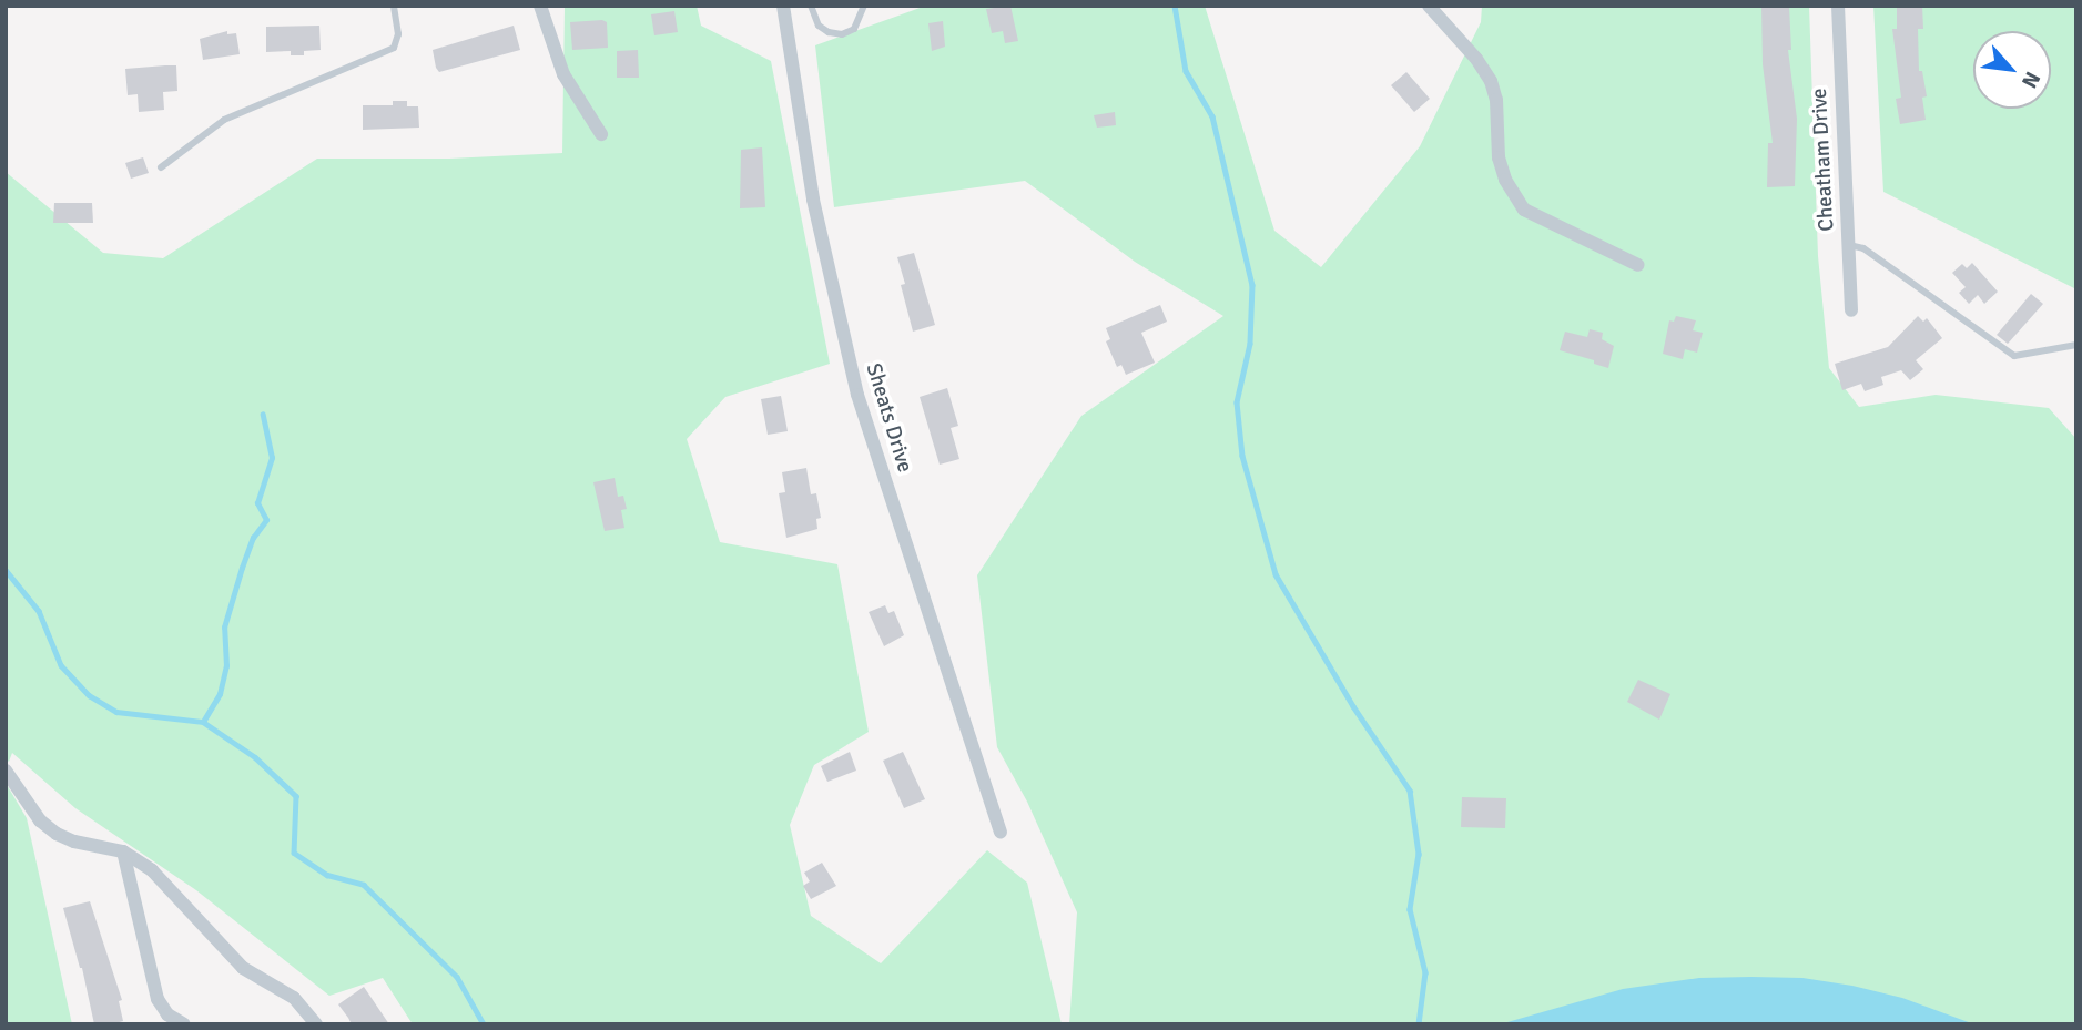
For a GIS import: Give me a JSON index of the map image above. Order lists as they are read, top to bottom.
{
  "streets": {
    "street": ["Cheatham Drive", "Sheats Drive"]
  },
  "north": "bottom right"
}
